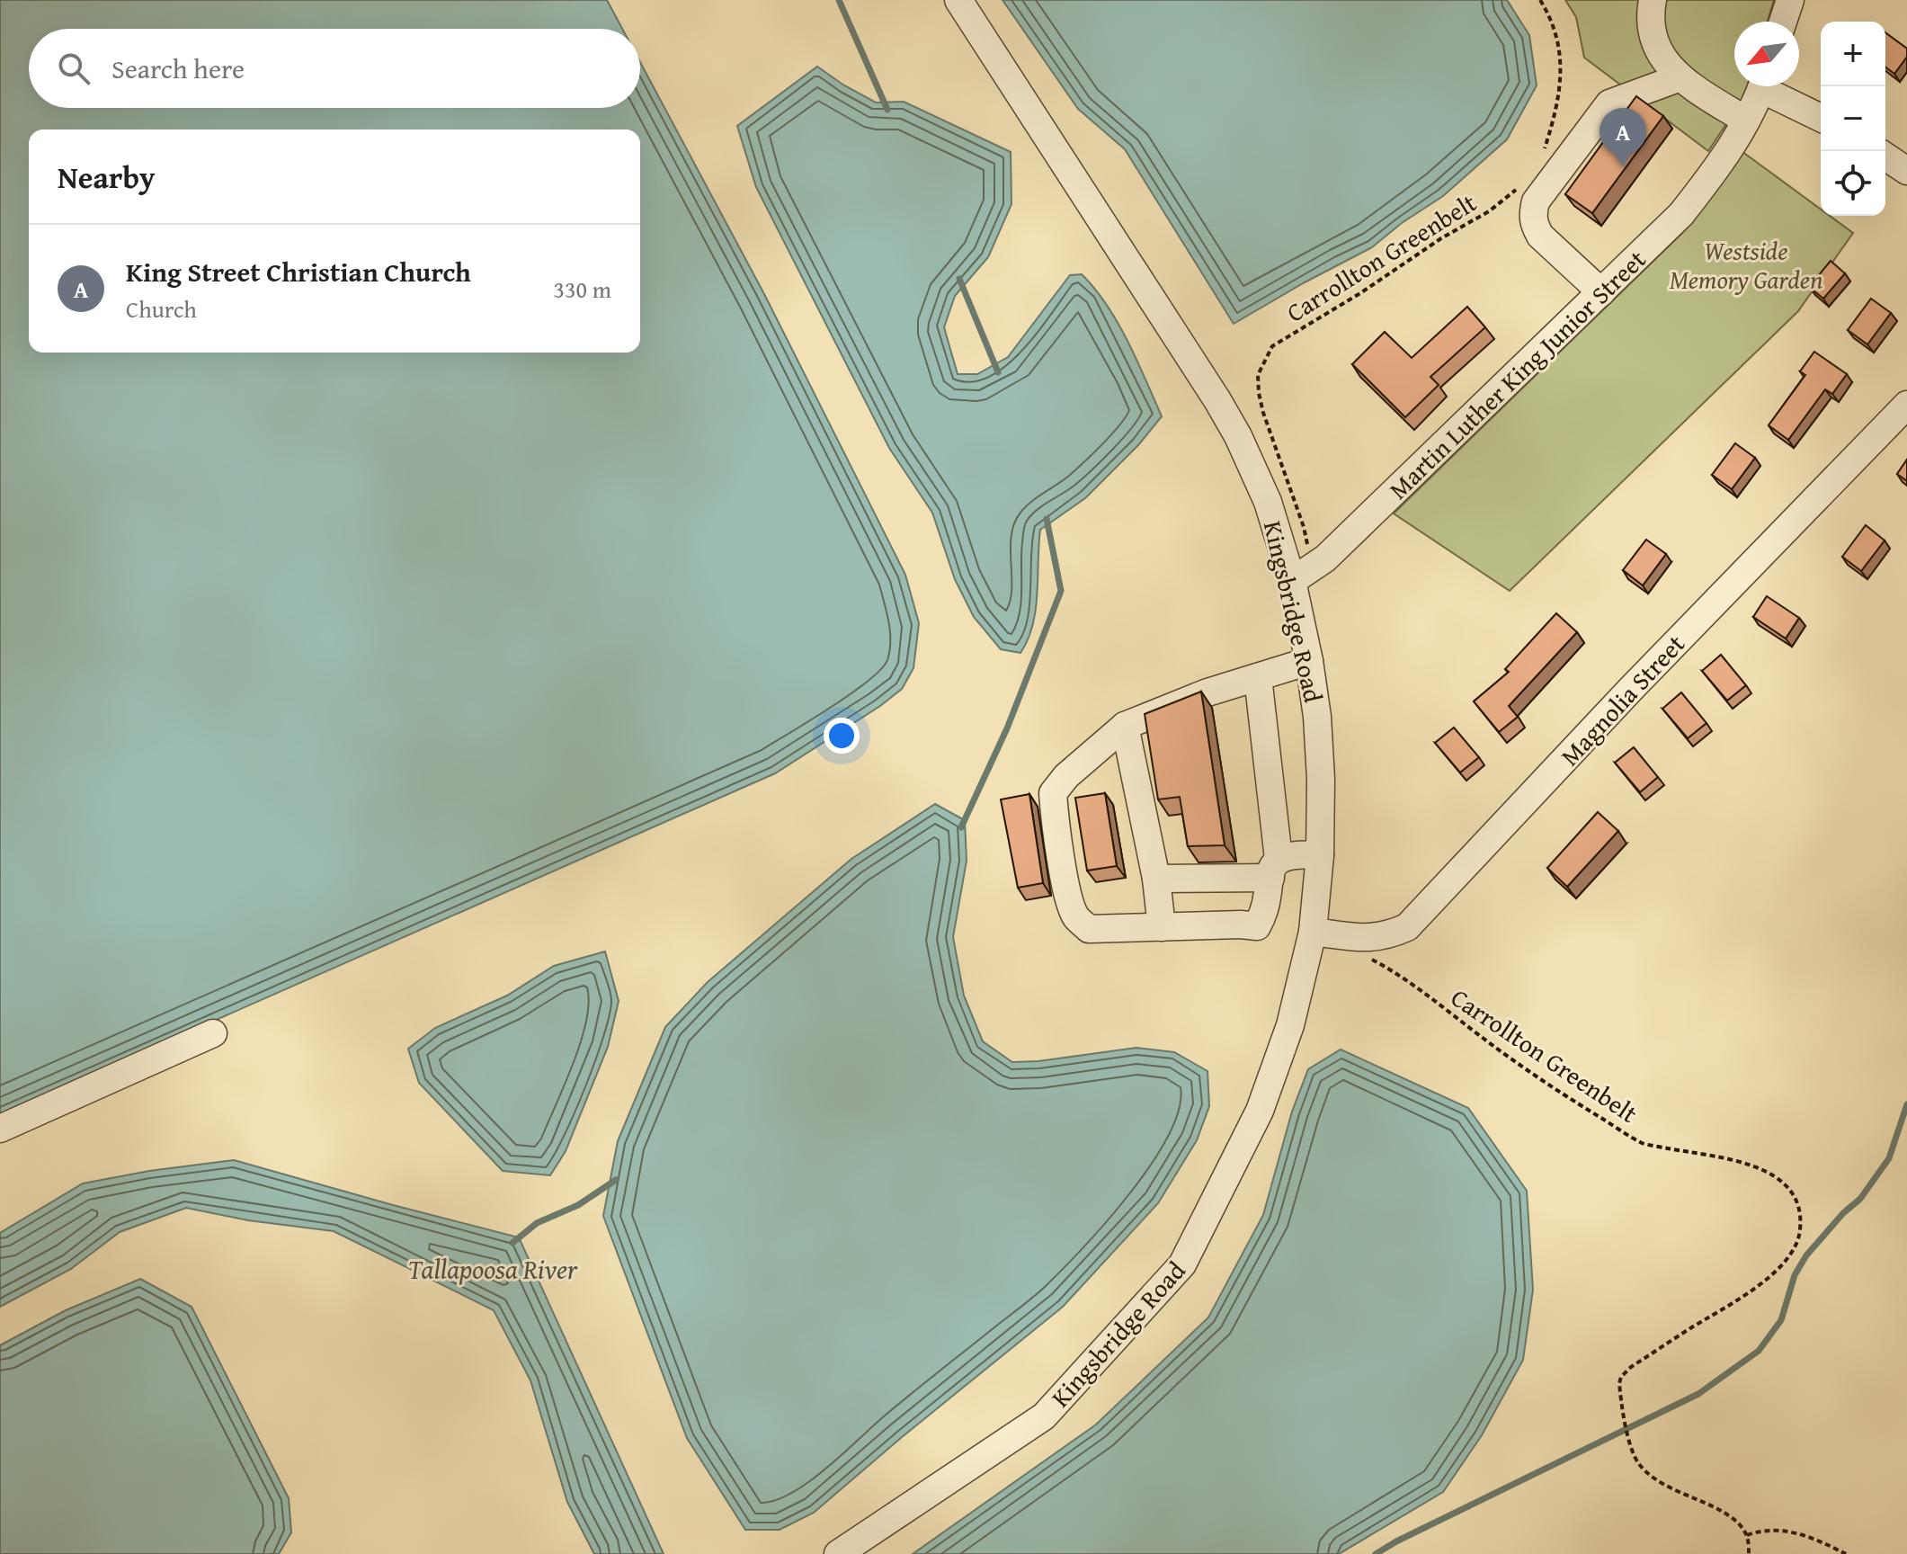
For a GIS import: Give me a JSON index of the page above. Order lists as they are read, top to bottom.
{
  "streets": {
    "street": ["Martin Luther King Junior Street", "Kingsbridge Road", "Magnolia Street"],
    "path": ["Carrollton Greenbelt"]
  },
  "crossings": [
    ["Martin Luther King Junior Street", "Kingsbridge Road"],
    ["Kingsbridge Road", "Magnolia Street"]
  ],
  "water": ["Tallapoosa River"],
  "parks": ["Westside Memory Garden"],
  "north": "bottom left",
  "page": {
    "map_buttons": ["+", "−"],
    "search": "Search here",
    "pins": "A",
    "heading": "Nearby",
    "list": [
      {
        "mark": "A",
        "name": "King Street Christian Church",
        "note": "Church",
        "value": "330 m"
      }
    ]
  }
}
